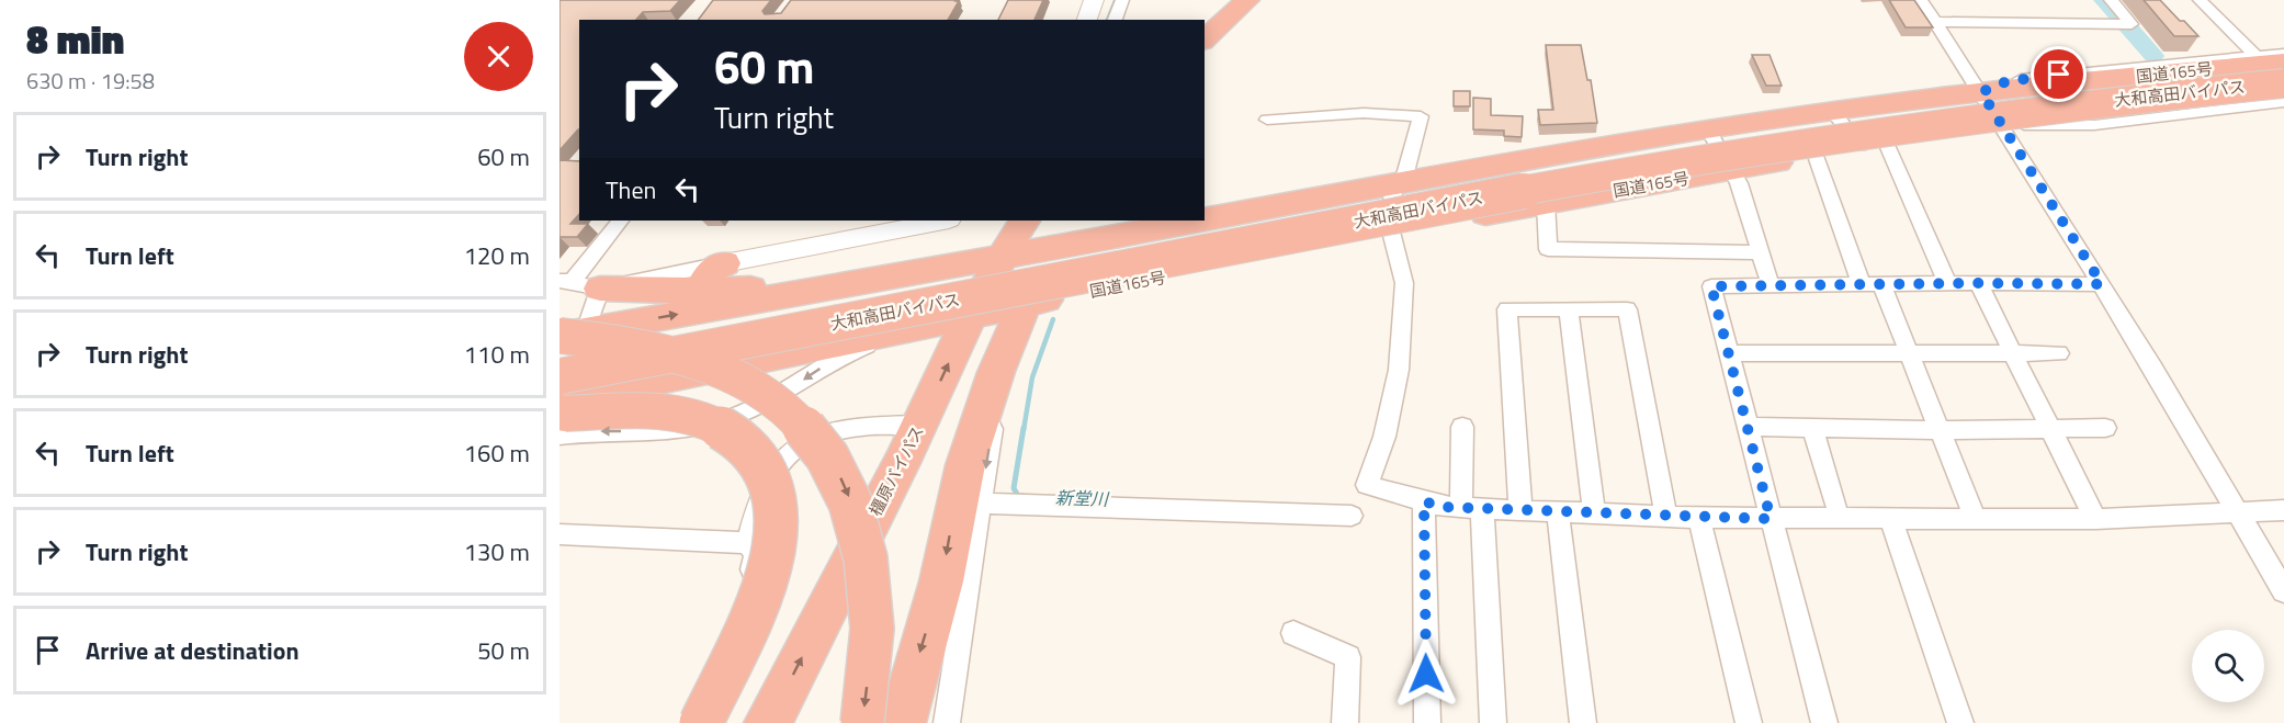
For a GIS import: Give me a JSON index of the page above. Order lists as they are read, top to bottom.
{
  "streets": {
    "highway": ["国道165号", "大和高田バイパス", "橿原バイパス"]
  },
  "crossings": [
    ["国道165号", "橿原バイパス"]
  ],
  "water": ["新堂川"],
  "page": {
    "heading": ["8 min", "630 m · 19:58"],
    "turn": ["60 m", "Turn right"],
    "list": [
      {
        "name": "Turn right",
        "value": "60 m"
      },
      {
        "name": "Turn left",
        "value": "120 m"
      },
      {
        "name": "Turn right",
        "value": "110 m"
      },
      {
        "name": "Turn left",
        "value": "160 m"
      },
      {
        "name": "Turn right",
        "value": "130 m"
      },
      {
        "name": "Arrive at destination",
        "value": "50 m"
      }
    ],
    "then": "Then"
  }
}
